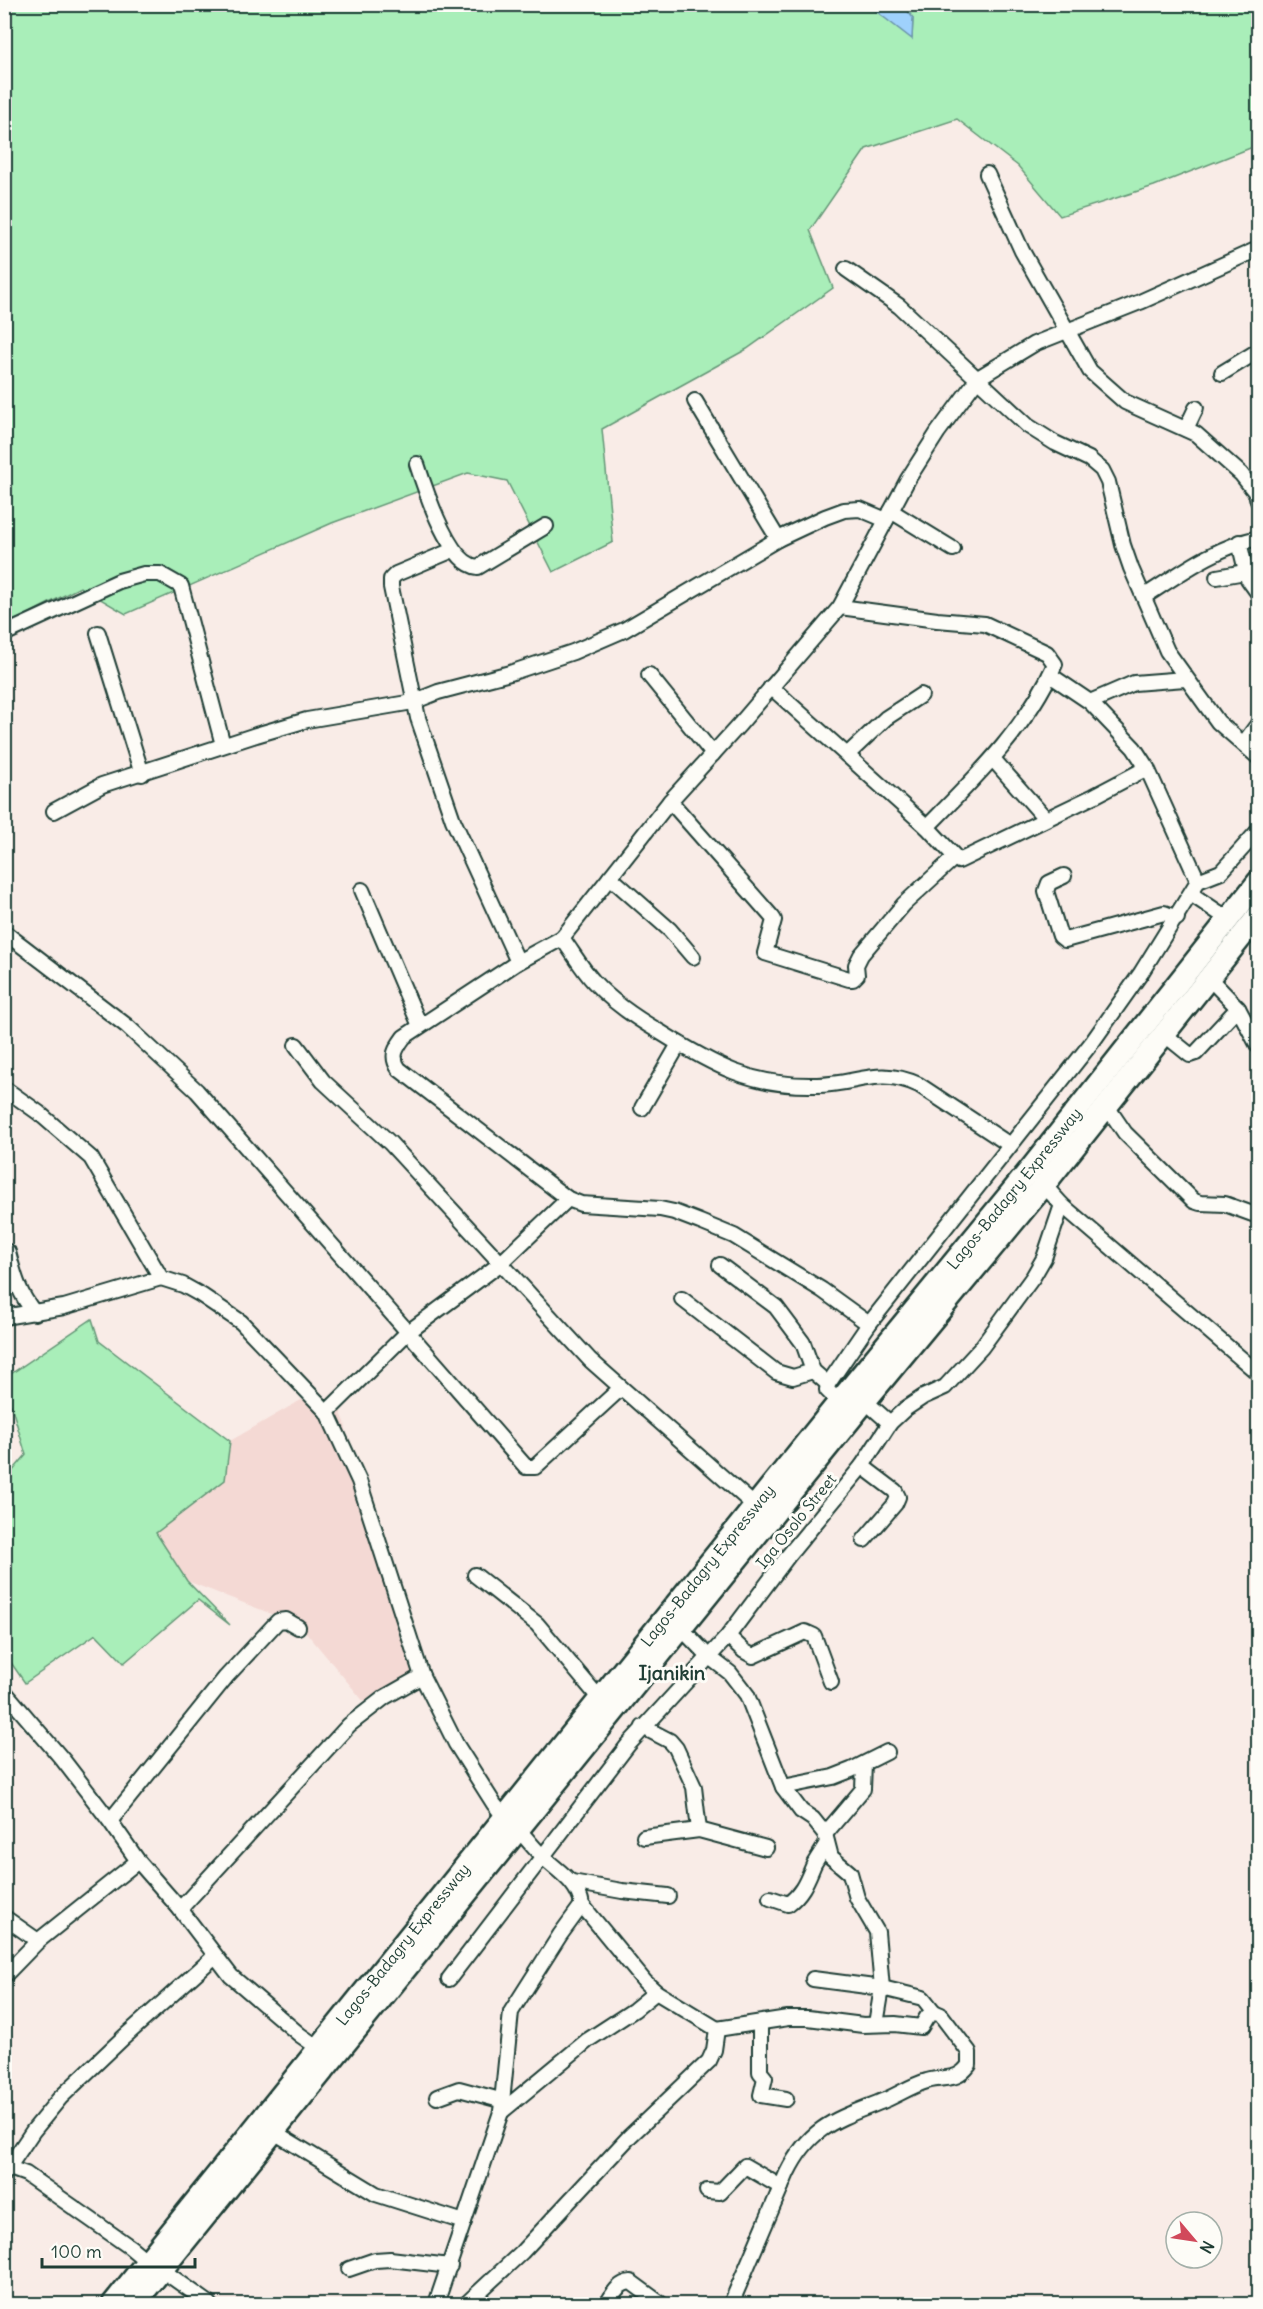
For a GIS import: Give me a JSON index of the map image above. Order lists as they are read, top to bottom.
{
  "streets": {
    "highway": ["Lagos-Badagry Expressway"],
    "street": ["Iga Osolo Street"]
  },
  "districts": ["Ijanikin"],
  "scale_bar": "100 m",
  "north": "bottom right"
}
